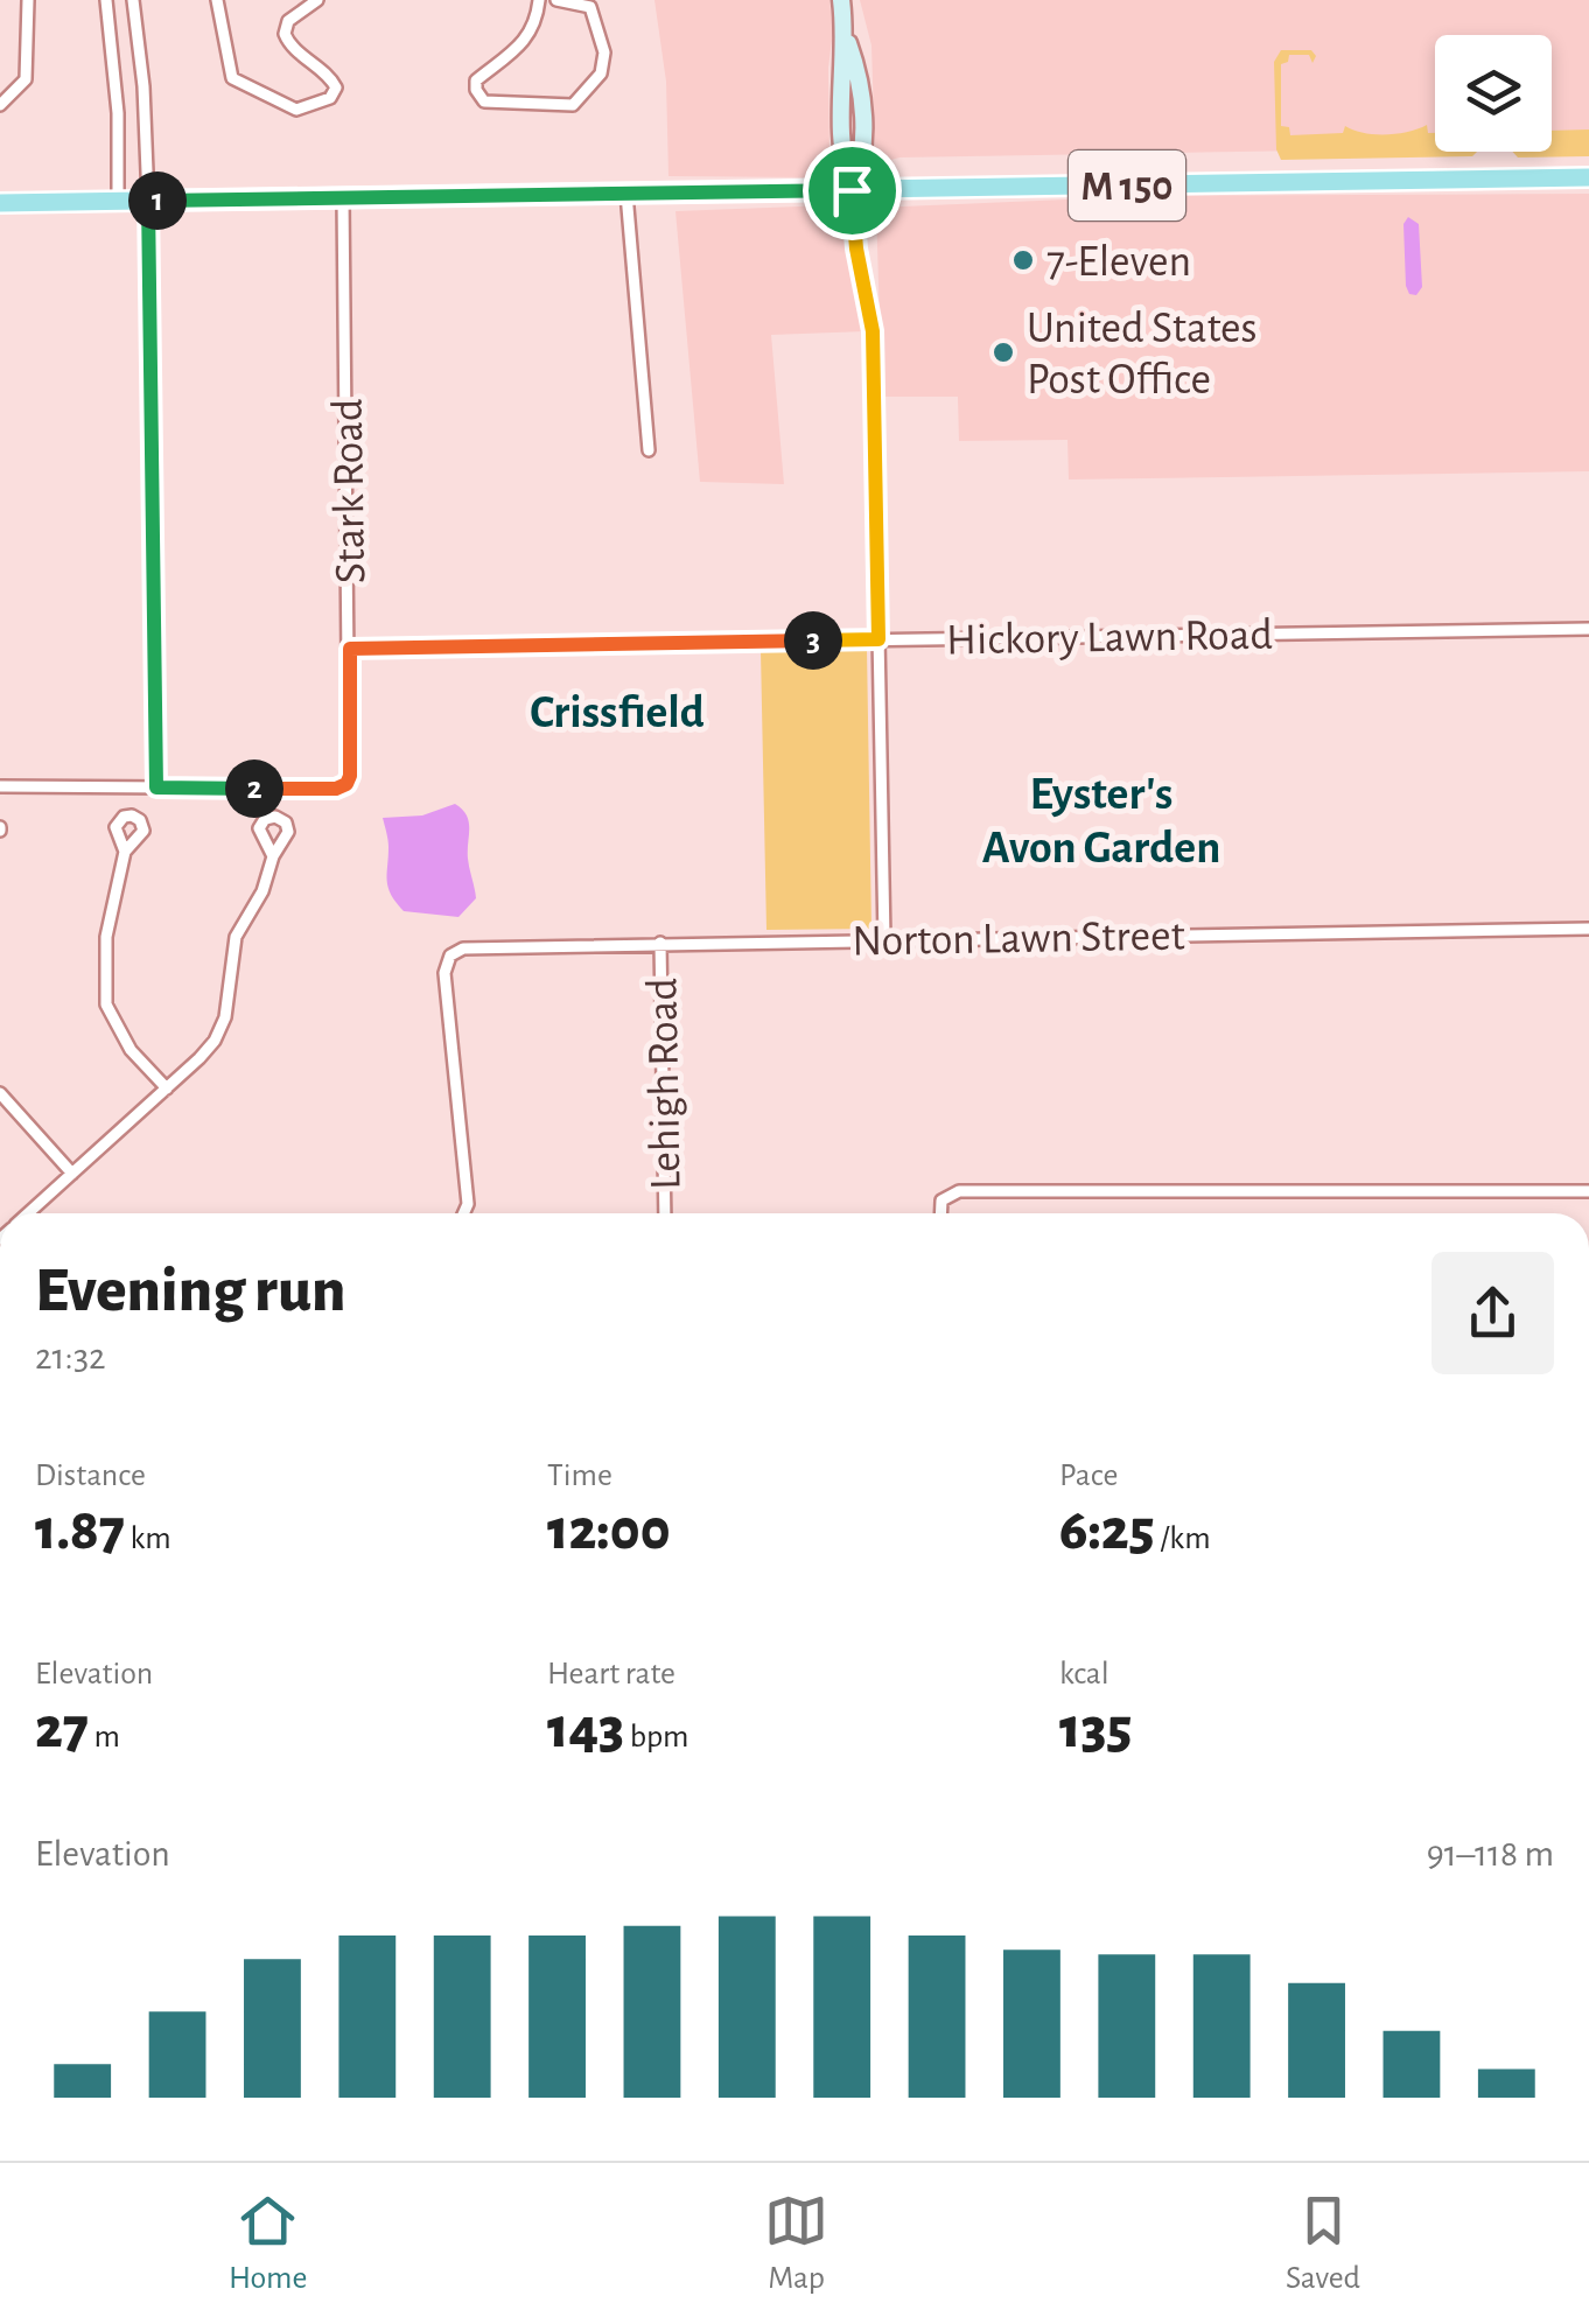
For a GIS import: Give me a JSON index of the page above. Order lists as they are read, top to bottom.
{
  "streets": {
    "main road": ["M 150"],
    "street": [
      "Stark Road",
      "Hickory Lawn Road",
      "Norton Lawn Street",
      "Lehigh Road"
    ]
  },
  "crossings": [
    ["M 150", "Stark Road"],
    ["Stark Road", "Hickory Lawn Road"],
    ["Norton Lawn Street", "Lehigh Road"]
  ],
  "districts": ["Crissfield", "Eyster's Avon Garden"],
  "places": ["7-Eleven", "United States Post Office"],
  "page": {
    "pins": ["1", "3", "2"],
    "heading": ["Evening run", "21:32"],
    "stats": [
      ["Distance", "1.87 km"],
      ["Time", "12:00"],
      ["Pace", "6:25 /km"],
      ["Elevation", "27 m"],
      ["Heart rate", "143 bpm"],
      ["kcal", "135"]
    ],
    "chart": ["Elevation", "91–118 m"],
    "tabs": ["Home", "Map", "Saved"]
  }
}
